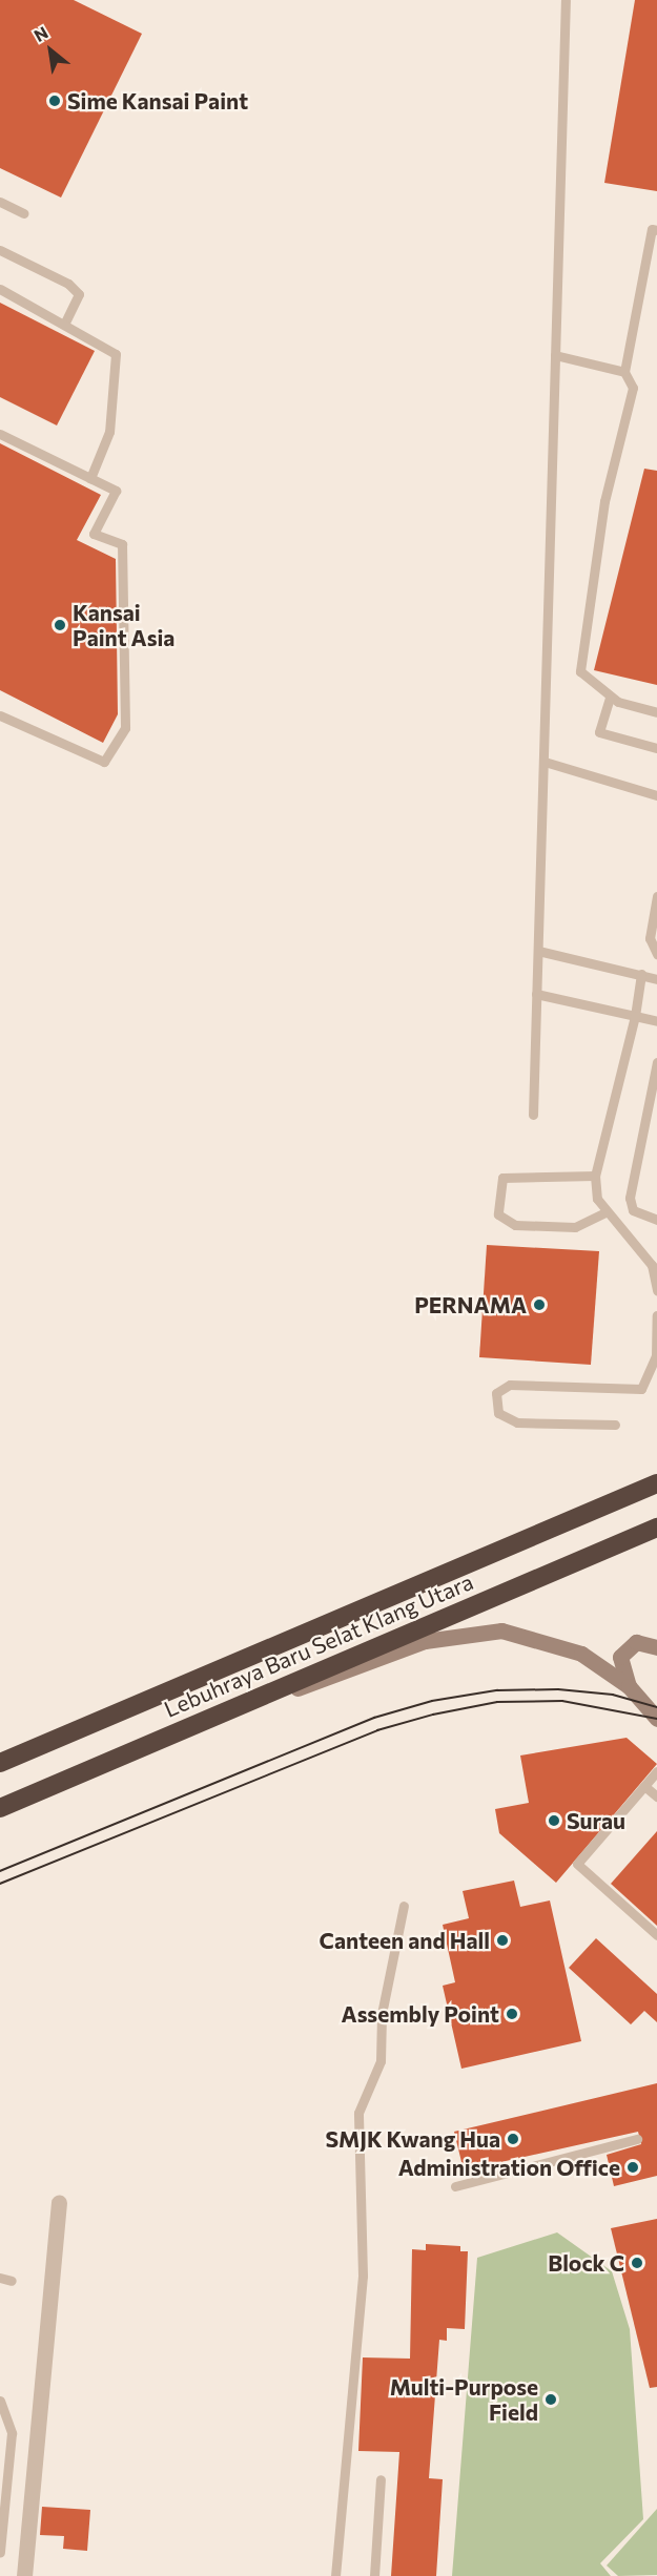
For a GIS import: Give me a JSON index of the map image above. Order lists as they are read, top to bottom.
{
  "streets": {
    "highway": ["Lebuhraya Baru Selat Klang Utara"]
  },
  "places": [
    "Sime Kansai Paint",
    "Kansai Paint Asia",
    "PERNAMA",
    "Surau",
    "Canteen and Hall",
    "Assembly Point",
    "SMJK Kwang Hua",
    "Administration Office",
    "Block C",
    "Multi-Purpose Field"
  ],
  "north": "top left"
}
